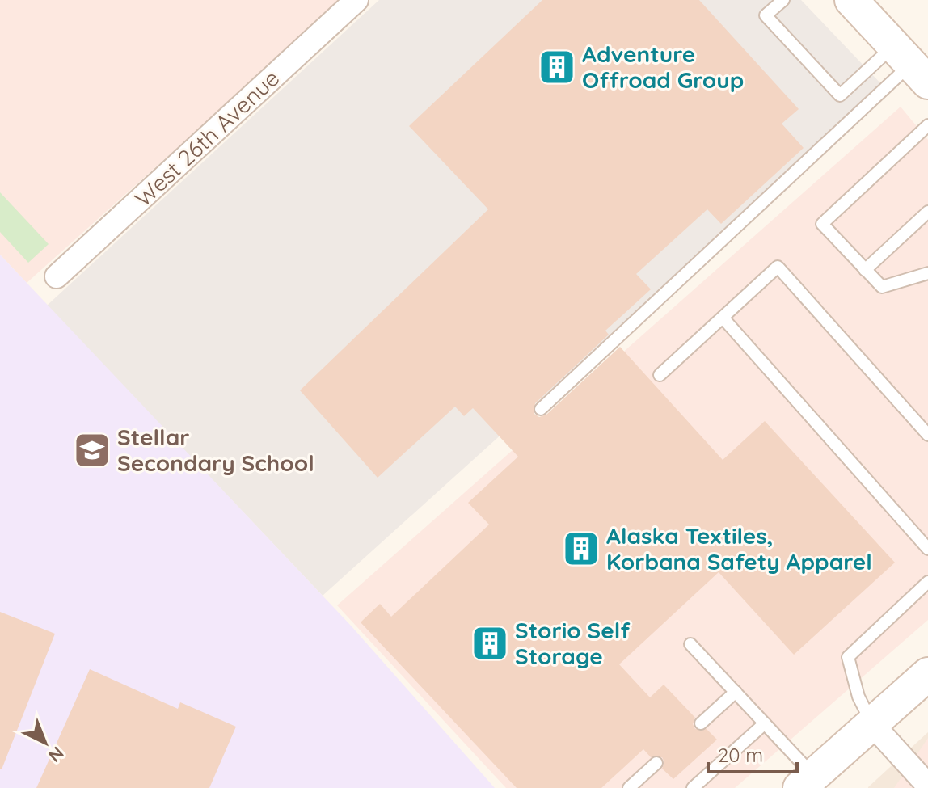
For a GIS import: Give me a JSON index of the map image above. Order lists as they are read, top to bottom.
{
  "streets": {
    "street": ["West 26th Avenue"]
  },
  "places": {
    "building": ["Adventure Offroad Group", "Alaska Textiles, Korbana Safety Apparel", "Storio Self Storage"],
    "school or university": ["Stellar Secondary School"]
  },
  "scale_bar": "20 m",
  "north": "bottom right"
}
